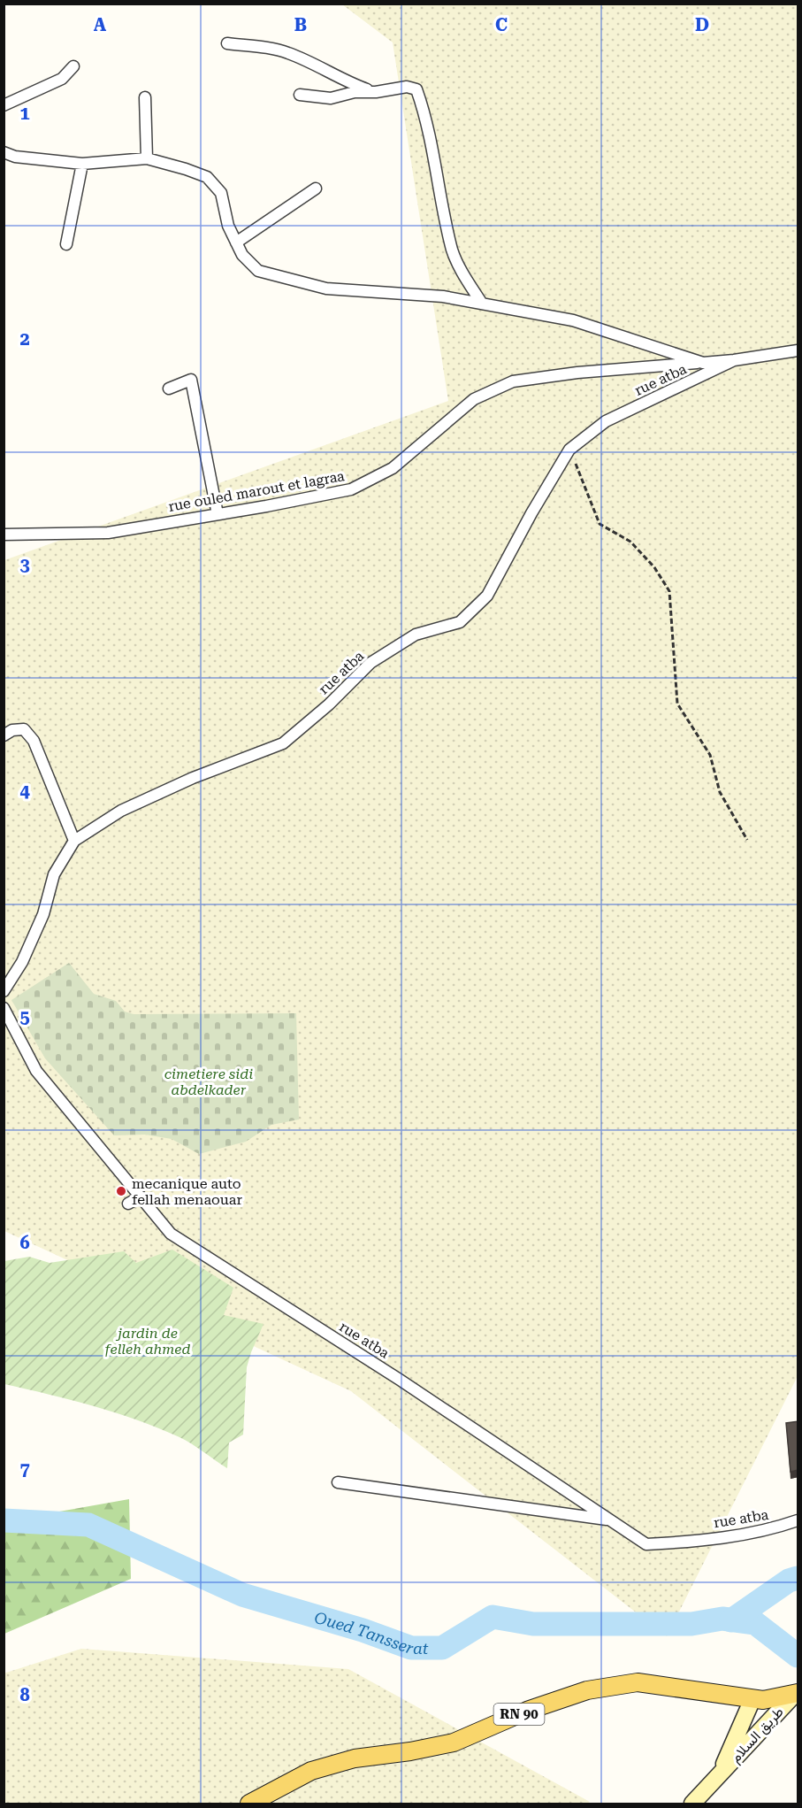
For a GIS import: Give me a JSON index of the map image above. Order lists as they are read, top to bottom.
{
  "streets": {
    "main road": ["RN 90"],
    "street": ["rue atba", "rue ouled marout et lagraa", "طريق السلام"]
  },
  "crossings": [
    ["rue atba", "rue ouled marout et lagraa"],
    ["RN 90", "طريق السلام"]
  ],
  "water": ["Oued Tansserat"],
  "parks": ["cimetiere sidi abdelkader", "jardin de felleh ahmed"],
  "places": ["mecanique auto fellah menaouar"],
  "grid": {
    "columns": [
      "A",
      "B",
      "C",
      "D"
    ],
    "rows": [
      "1",
      "2",
      "3",
      "4",
      "5",
      "6",
      "7",
      "8"
    ]
  }
}
